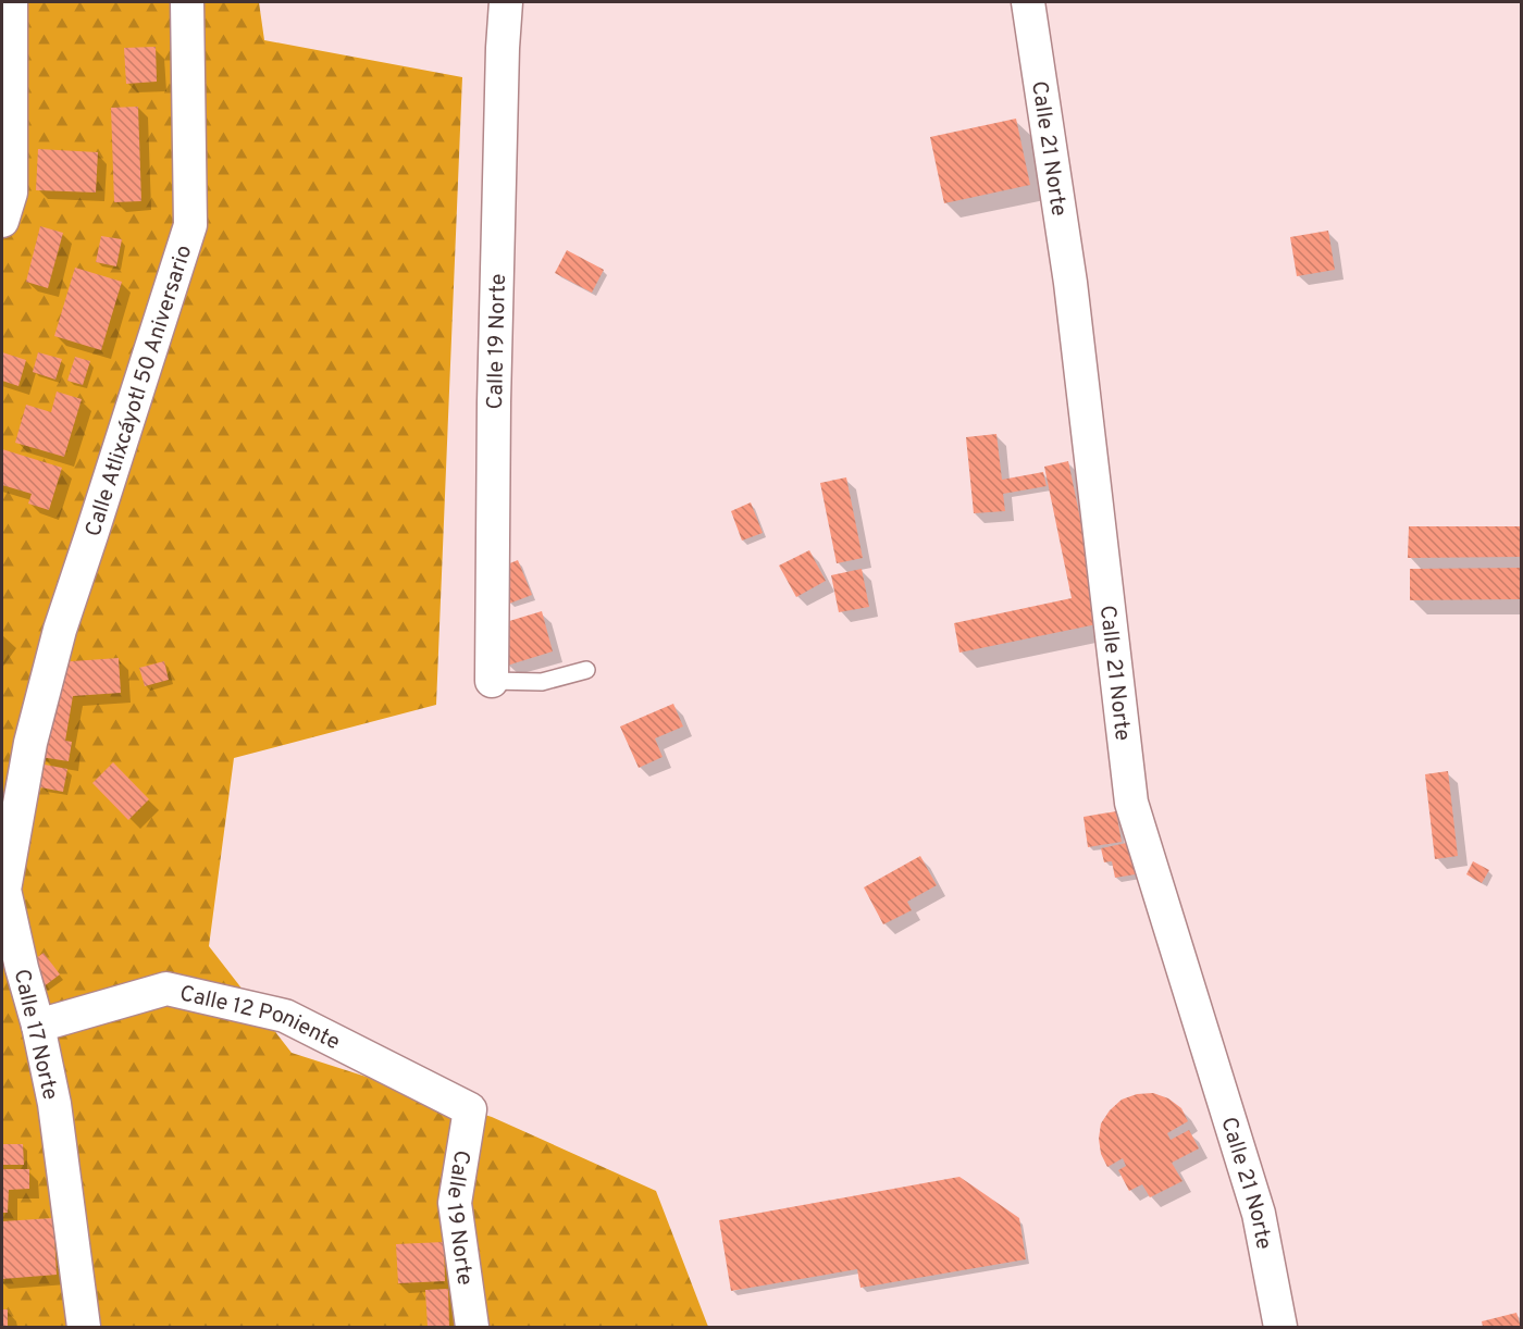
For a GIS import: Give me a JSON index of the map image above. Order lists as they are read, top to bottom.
{
  "streets": {
    "street": [
      "Calle 21 Norte",
      "Calle 19 Norte",
      "Calle Atlixcáyotl 50 Aniversario",
      "Calle 12 Poniente",
      "Calle 17 Norte"
    ]
  },
  "crossings": [
    ["Calle 19 Norte", "Calle 12 Poniente"],
    ["Calle Atlixcáyotl 50 Aniversario", "Calle 17 Norte"],
    ["Calle 12 Poniente", "Calle 17 Norte"]
  ]
}
